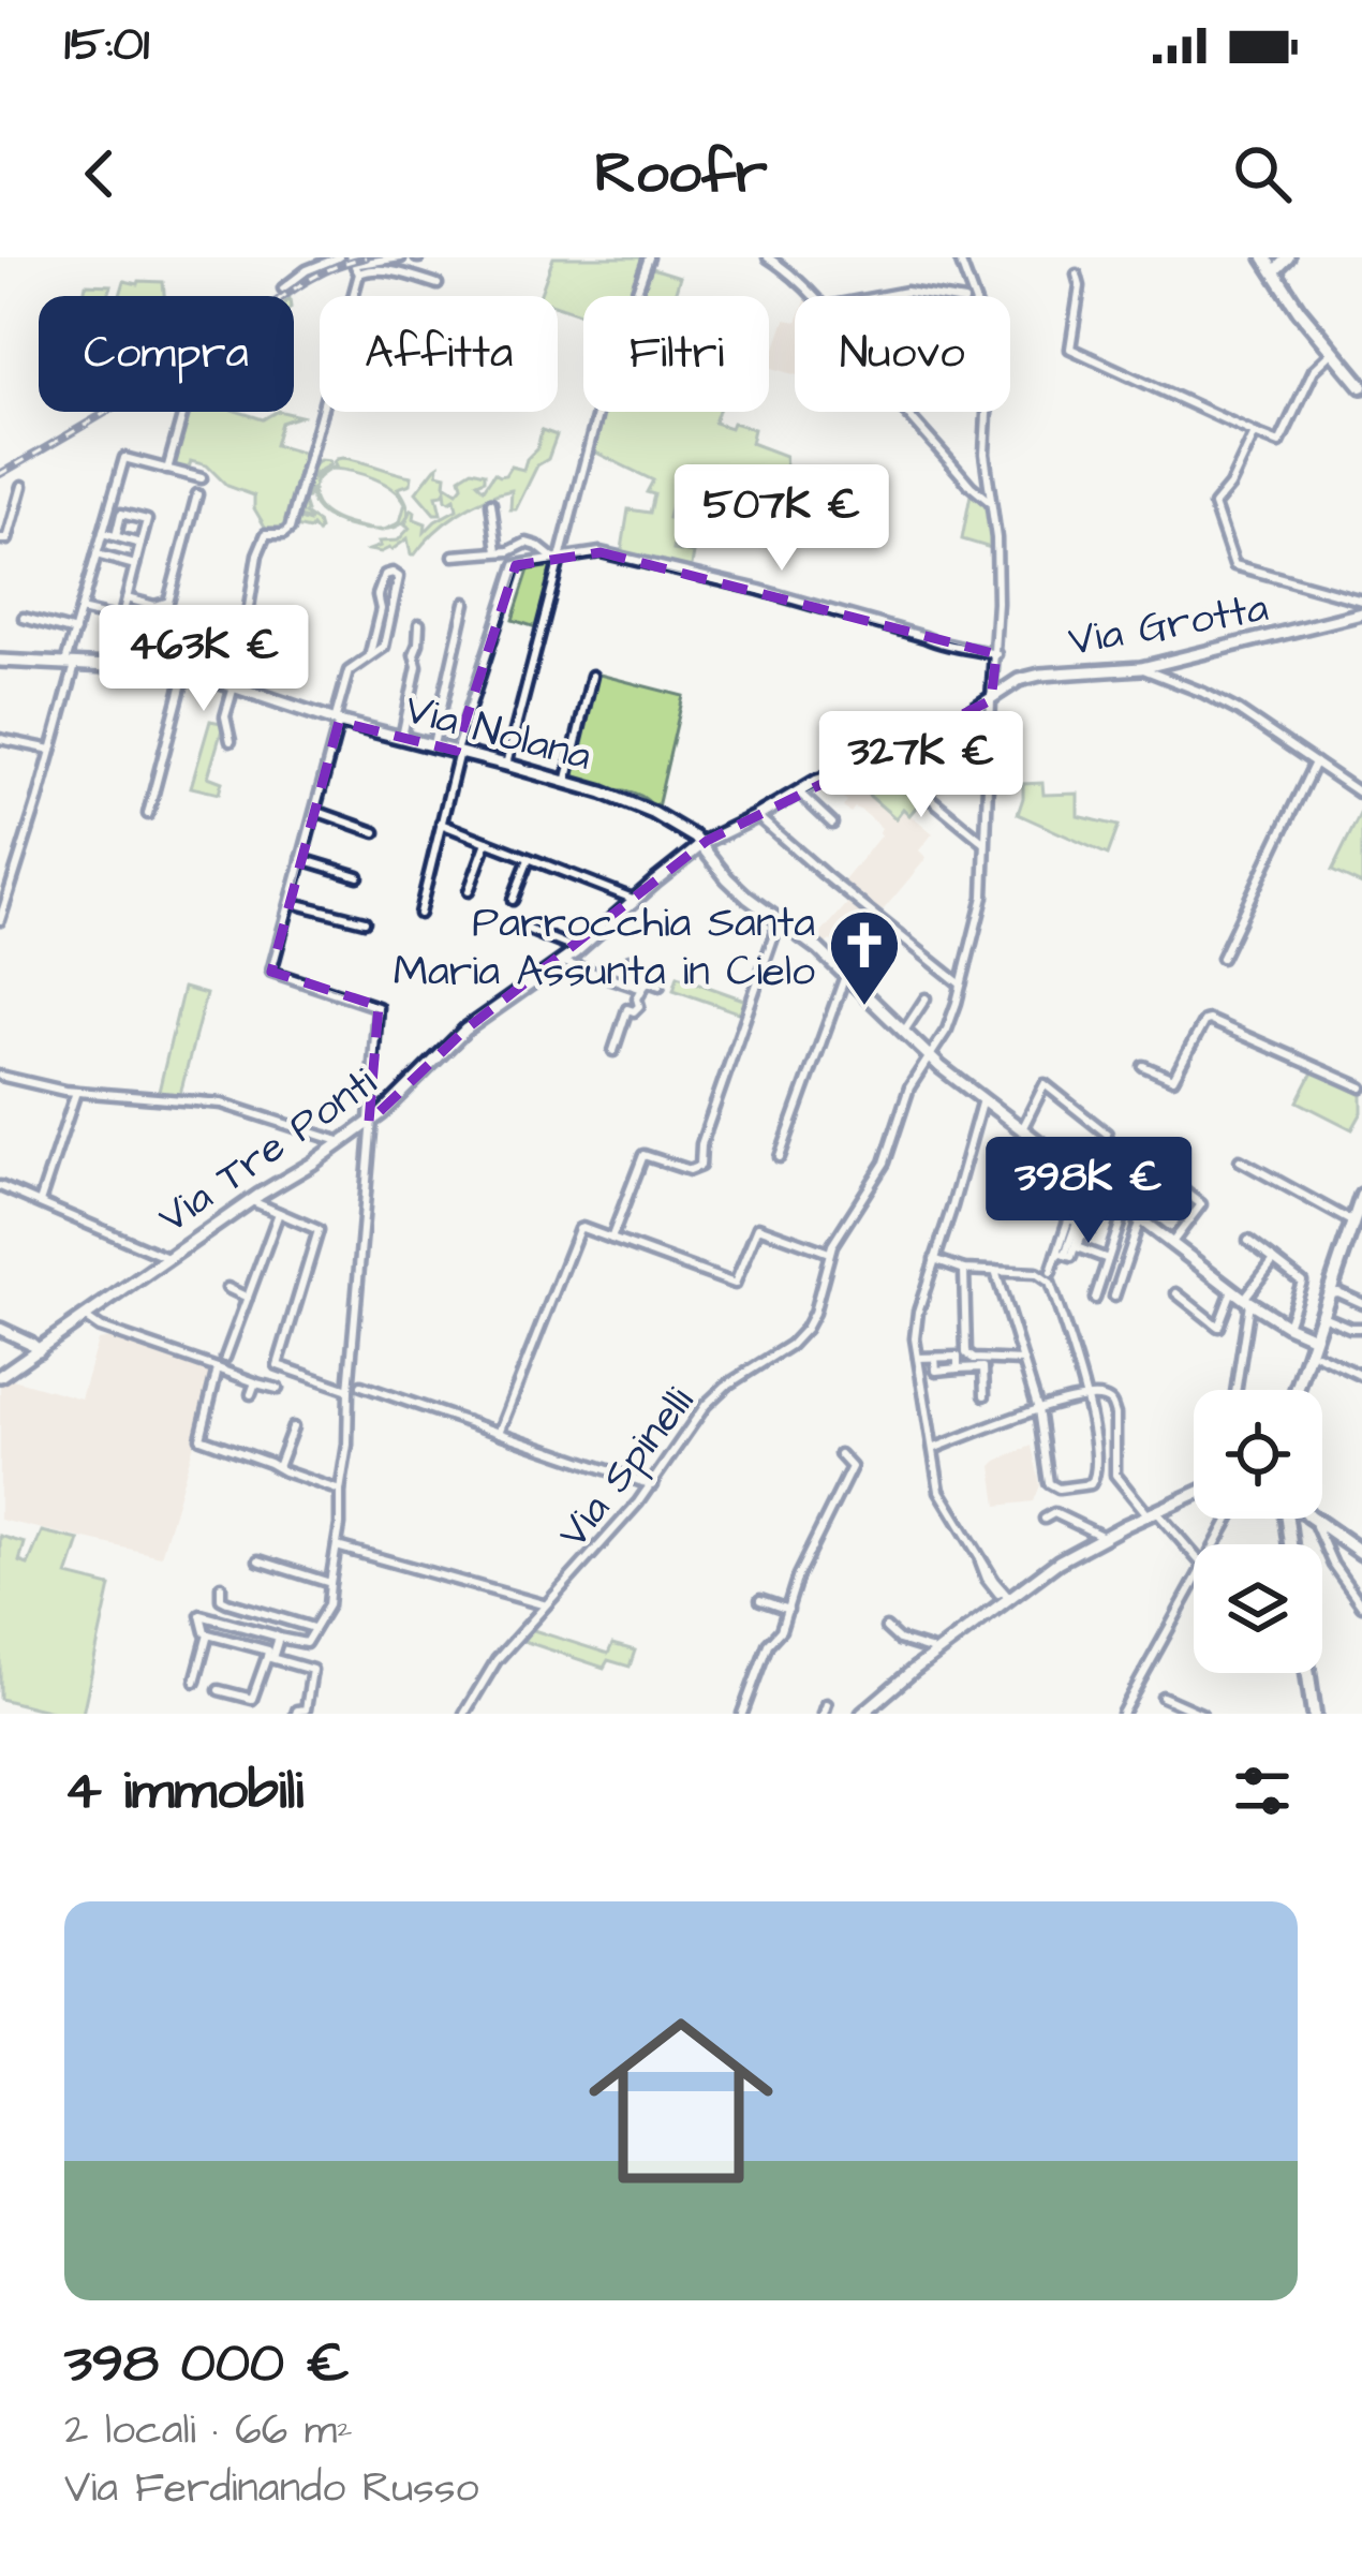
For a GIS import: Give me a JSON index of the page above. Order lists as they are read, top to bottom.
{
  "streets": {
    "street": [
      "Via Grotta",
      "Via Nolana",
      "Via Tre Ponti",
      "Via Spinelli"
    ]
  },
  "crossings": [
    ["Via Grotta", "Via Tre Ponti"],
    ["Via Grotta", "Via Spinelli"],
    ["Via Nolana", "Via Tre Ponti"],
    ["Via Nolana", "Via Spinelli"]
  ],
  "places": {
    "church": ["Parrocchia Santa Maria Assunta in Cielo"]
  },
  "page": {
    "status": "15:01",
    "header": "Roofr",
    "chip": [
      "Compra",
      "Affitta",
      "Filtri",
      "Nuovo"
    ],
    "price": [
      "507K €",
      "463K €",
      "327K €",
      "398K €"
    ],
    "heading": "4 immobili",
    "list": [
      {
        "name": "398 000 €",
        "note": "2 locali · 66 m² · Via Ferdinando Russo"
      }
    ]
  }
}
